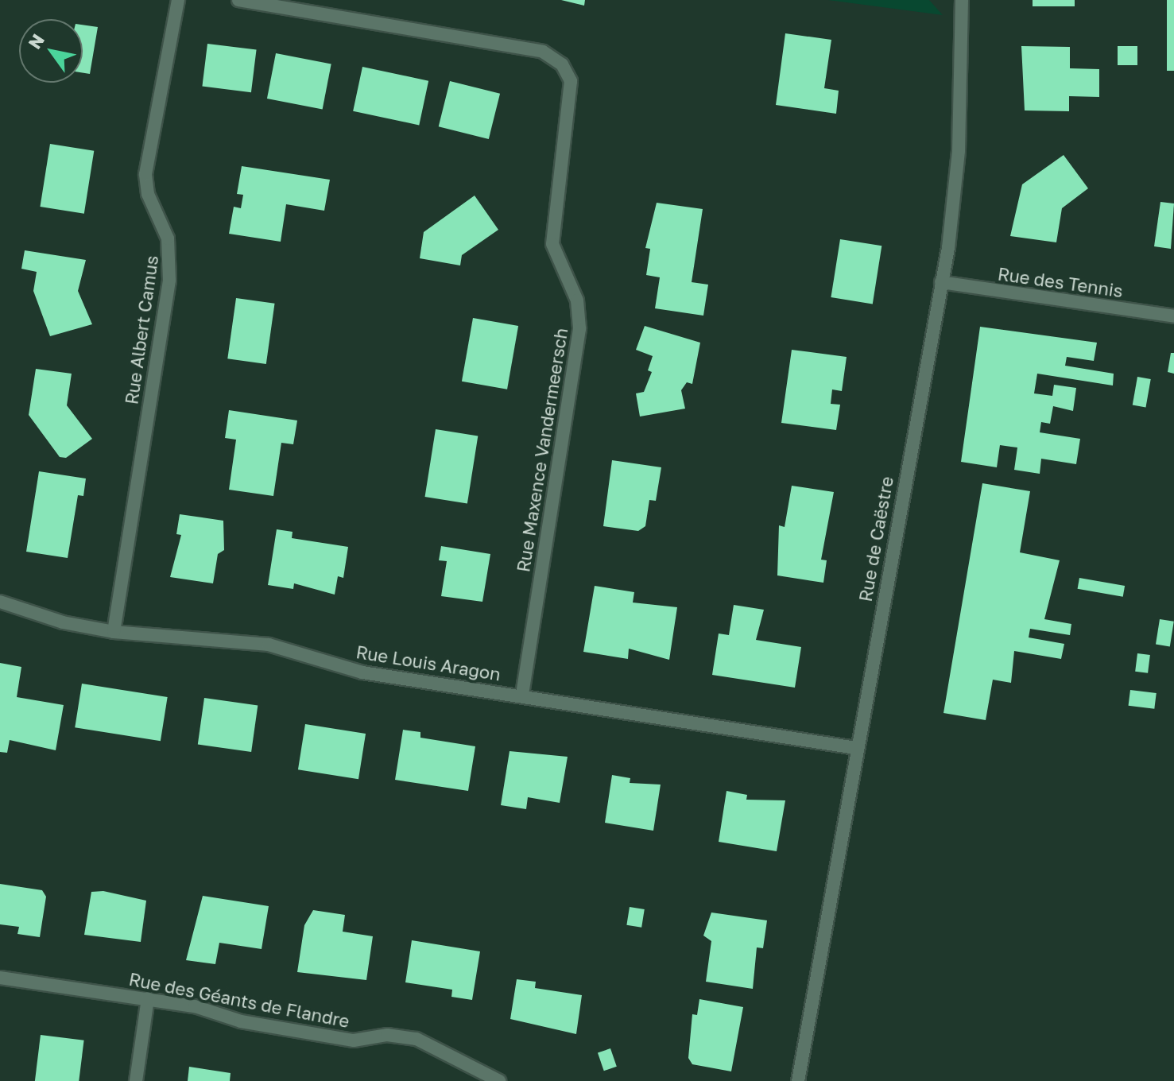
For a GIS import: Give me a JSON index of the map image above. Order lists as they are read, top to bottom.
{
  "streets": {
    "street": [
      "Rue des Tennis",
      "Rue Albert Camus",
      "Rue Maxence Vandermeersch",
      "Rue de Caëstre",
      "Rue Louis Aragon",
      "Rue des Géants de Flandre"
    ]
  },
  "crossings": [
    ["Rue des Tennis", "Rue de Caëstre"],
    ["Rue Albert Camus", "Rue Louis Aragon"],
    ["Rue Maxence Vandermeersch", "Rue Louis Aragon"],
    ["Rue de Caëstre", "Rue Louis Aragon"]
  ],
  "north": "top left"
}
